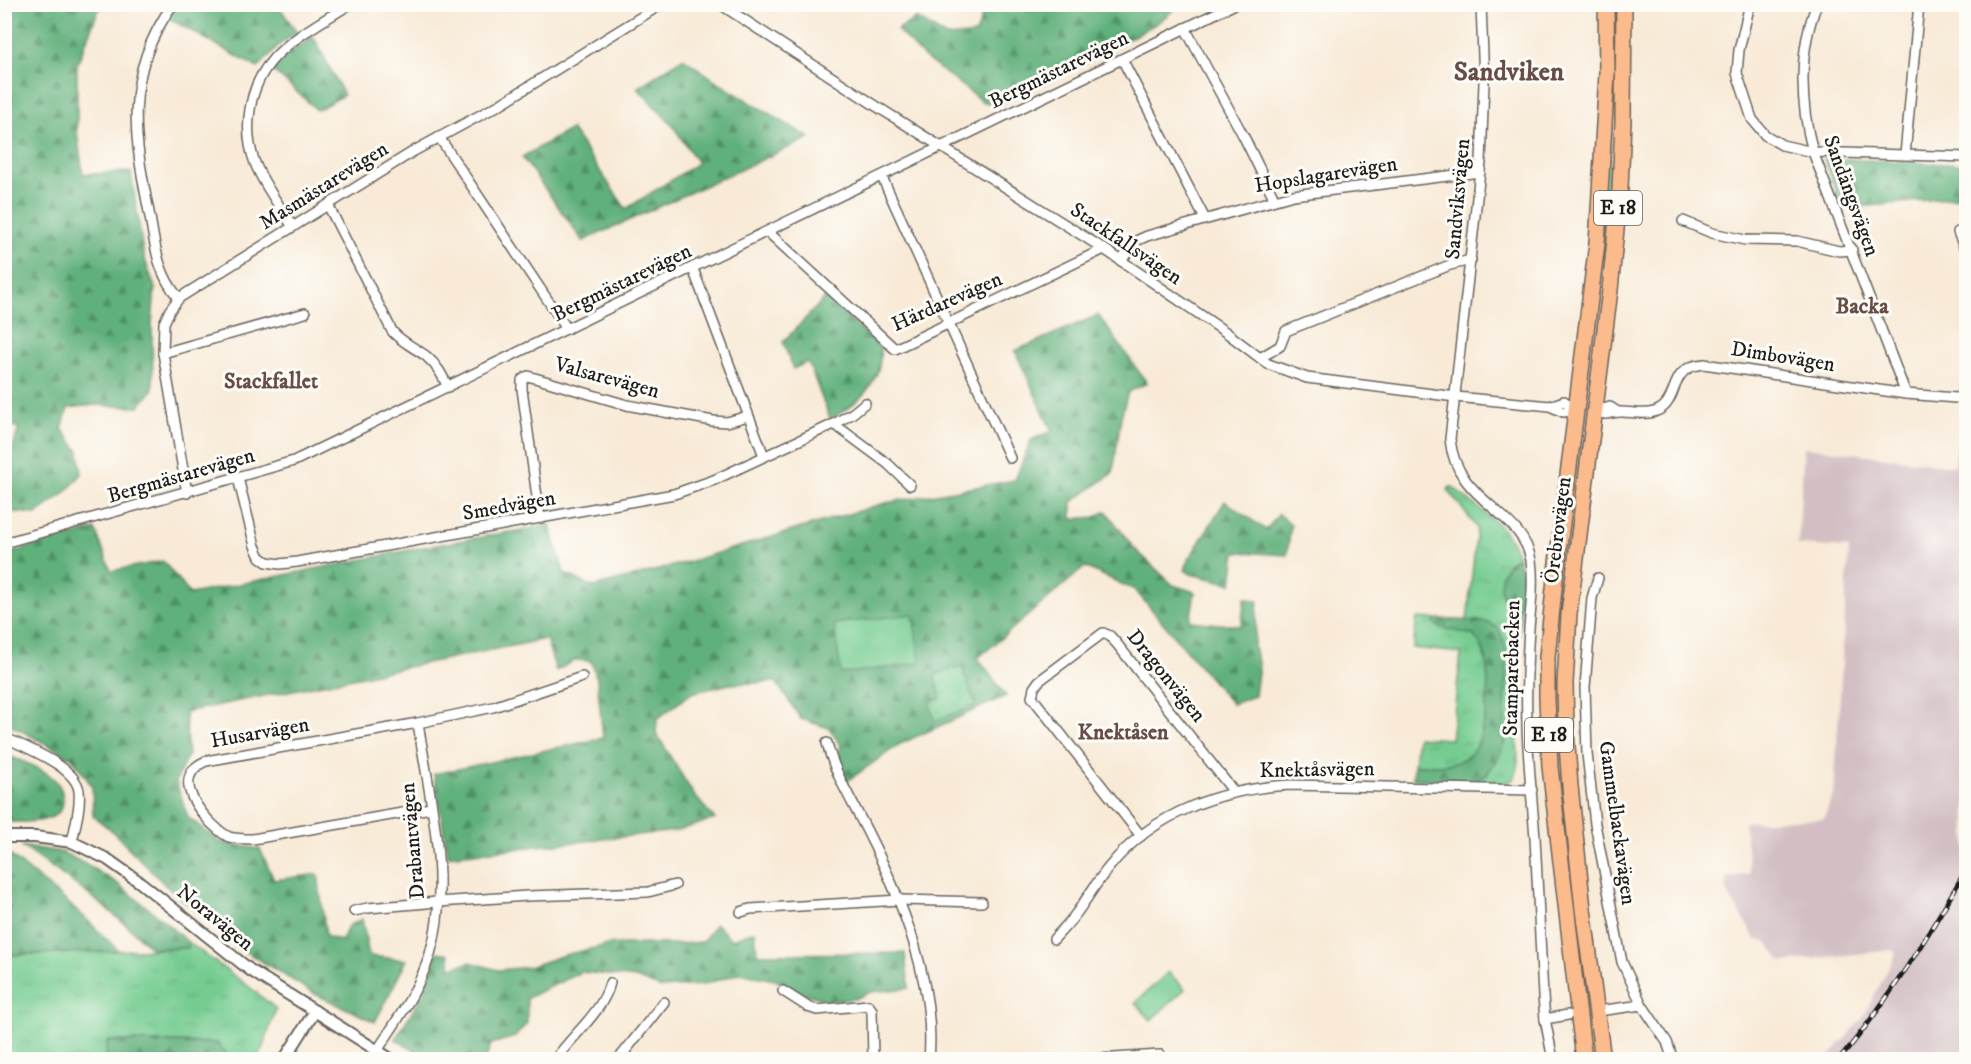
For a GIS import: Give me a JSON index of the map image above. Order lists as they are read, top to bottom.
{
  "streets": {
    "highway": ["E 18", "Örebrovägen"],
    "street": [
      "Bergmästarevägen",
      "Hopslagarevägen",
      "Masmästarevägen",
      "Sandängsvägen",
      "Sandviksvägen",
      "Stackfallsvägen",
      "Härdarevägen",
      "Dimbovägen",
      "Valsarevägen",
      "Smedvägen",
      "Stamparebacken",
      "Dragonvägen",
      "Husarvägen",
      "Knektåsvägen",
      "Gammelbackavägen",
      "Drabantvägen",
      "Noravägen"
    ]
  },
  "crossings": [
    ["Bergmästarevägen", "Stackfallsvägen"],
    ["Bergmästarevägen", "Härdarevägen"],
    ["Bergmästarevägen", "Smedvägen"],
    ["Hopslagarevägen", "Sandviksvägen"],
    ["Hopslagarevägen", "Stackfallsvägen"],
    ["Sandängsvägen", "Dimbovägen"],
    ["Sandviksvägen", "Stackfallsvägen"],
    ["Sandviksvägen", "Stamparebacken"],
    ["Stackfallsvägen", "Härdarevägen"],
    ["Stackfallsvägen", "Örebrovägen"],
    ["Stackfallsvägen", "Stamparebacken"],
    ["Dimbovägen", "Örebrovägen"],
    ["Valsarevägen", "Smedvägen"],
    ["Stamparebacken", "Knektåsvägen"],
    ["Dragonvägen", "Knektåsvägen"],
    ["Husarvägen", "Drabantvägen"],
    ["Drabantvägen", "Noravägen"]
  ],
  "districts": [
    "Sandviken",
    "Backa",
    "Stackfallet",
    "Knektåsen"
  ]
}
